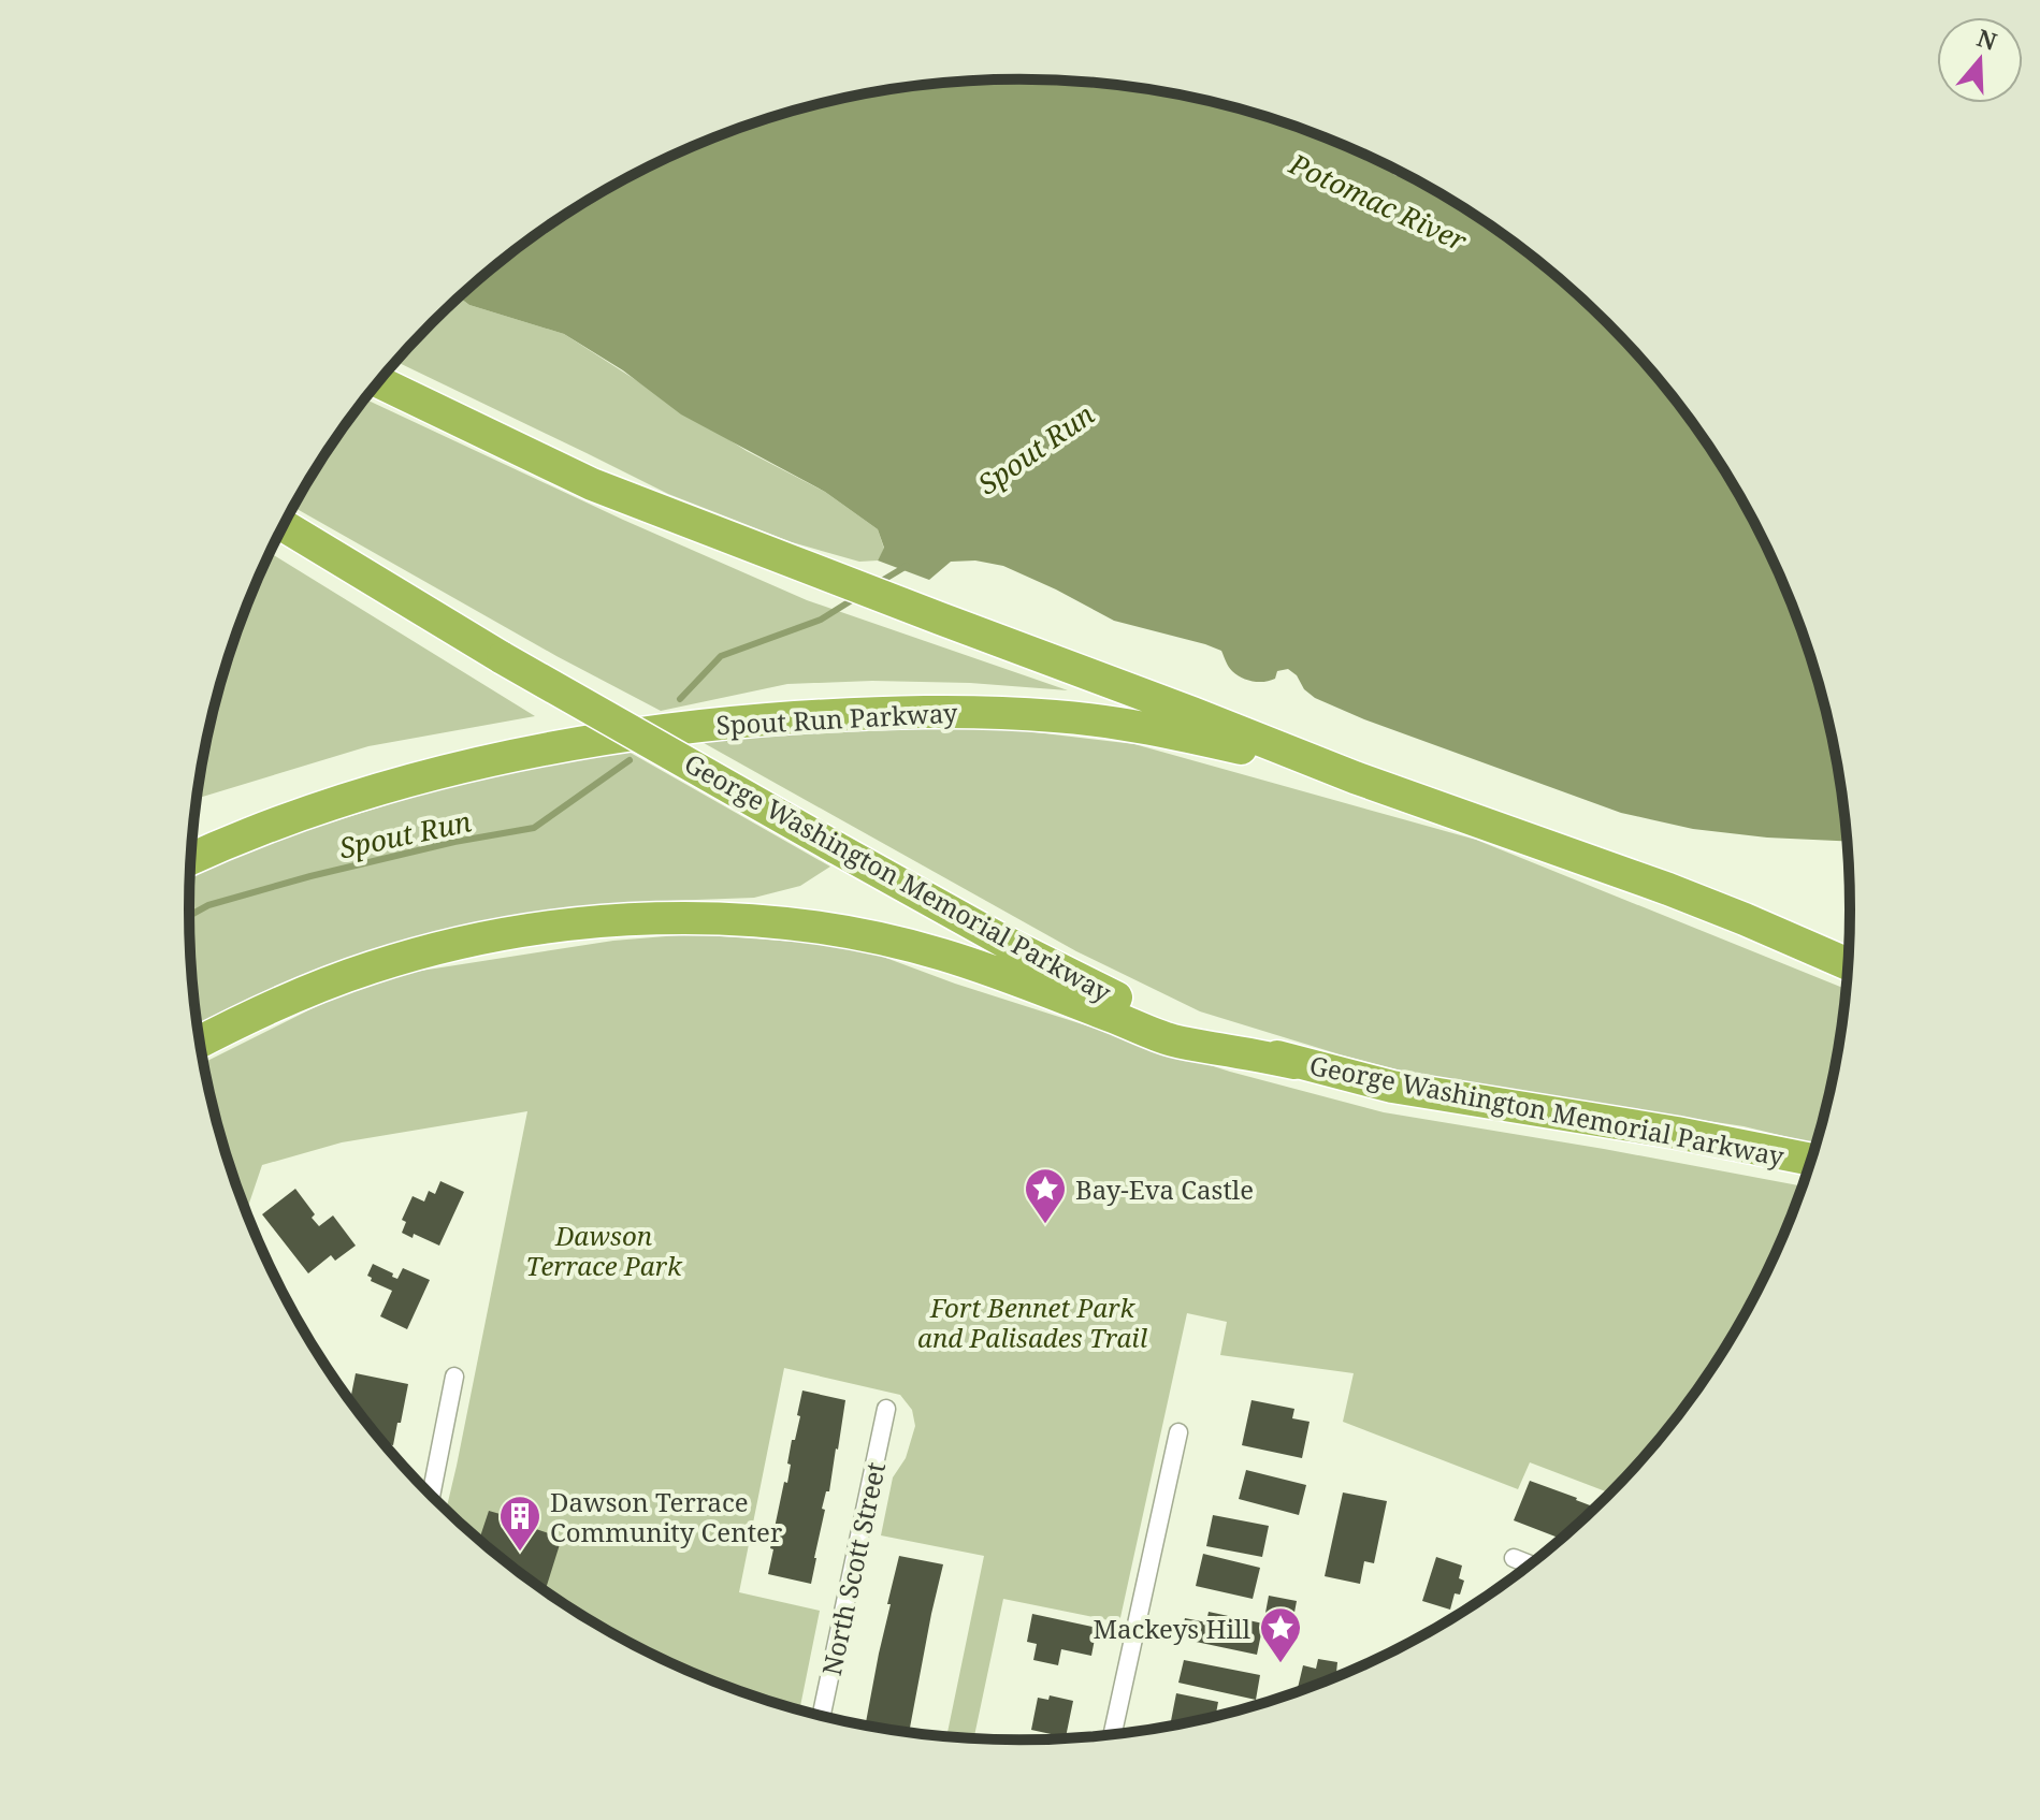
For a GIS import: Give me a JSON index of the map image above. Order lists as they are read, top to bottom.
{
  "streets": {
    "highway": ["Spout Run Parkway", "George Washington Memorial Parkway"],
    "street": ["North Scott Street"]
  },
  "water": ["Potomac River", "Spout Run"],
  "parks": ["Dawson Terrace Park", "Fort Bennet Park and Palisades Trail"],
  "places": {
    "place": ["Bay-Eva Castle", "Mackeys Hill"],
    "building": ["Dawson Terrace Community Center"]
  },
  "north": "top"
}
